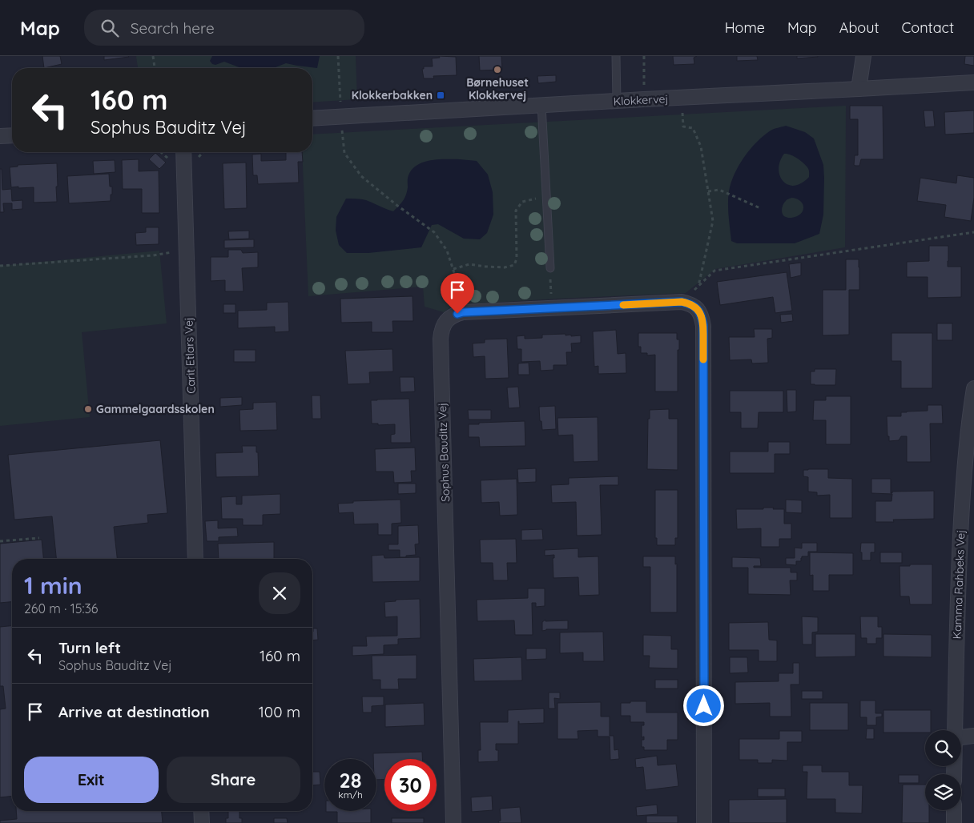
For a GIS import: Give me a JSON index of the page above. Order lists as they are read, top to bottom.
{
  "streets": {
    "street": [
      "Klokkervej",
      "Carit Etlars Vej",
      "Sophus Bauditz Vej",
      "Kamma Rahbeks Vej"
    ]
  },
  "places": {
    "other": ["Børnehuset Klokkervej", "Gammelgaardsskolen"],
    "transit": ["Klokkerbakken"]
  },
  "page": {
    "header": "Map",
    "search": "Search here",
    "nav": [
      "Home",
      "Map",
      "About",
      "Contact"
    ],
    "turn": ["160 m", "Sophus Bauditz Vej"],
    "heading": ["1 min", "260 m · 15:36"],
    "list": [
      {
        "name": "Turn left",
        "note": "Sophus Bauditz Vej",
        "value": "160 m"
      },
      {
        "name": "Arrive at destination",
        "value": "100 m"
      }
    ],
    "buttons": ["Exit", "Share"],
    "speed": "28 km/h",
    "limit": "30"
  }
}
